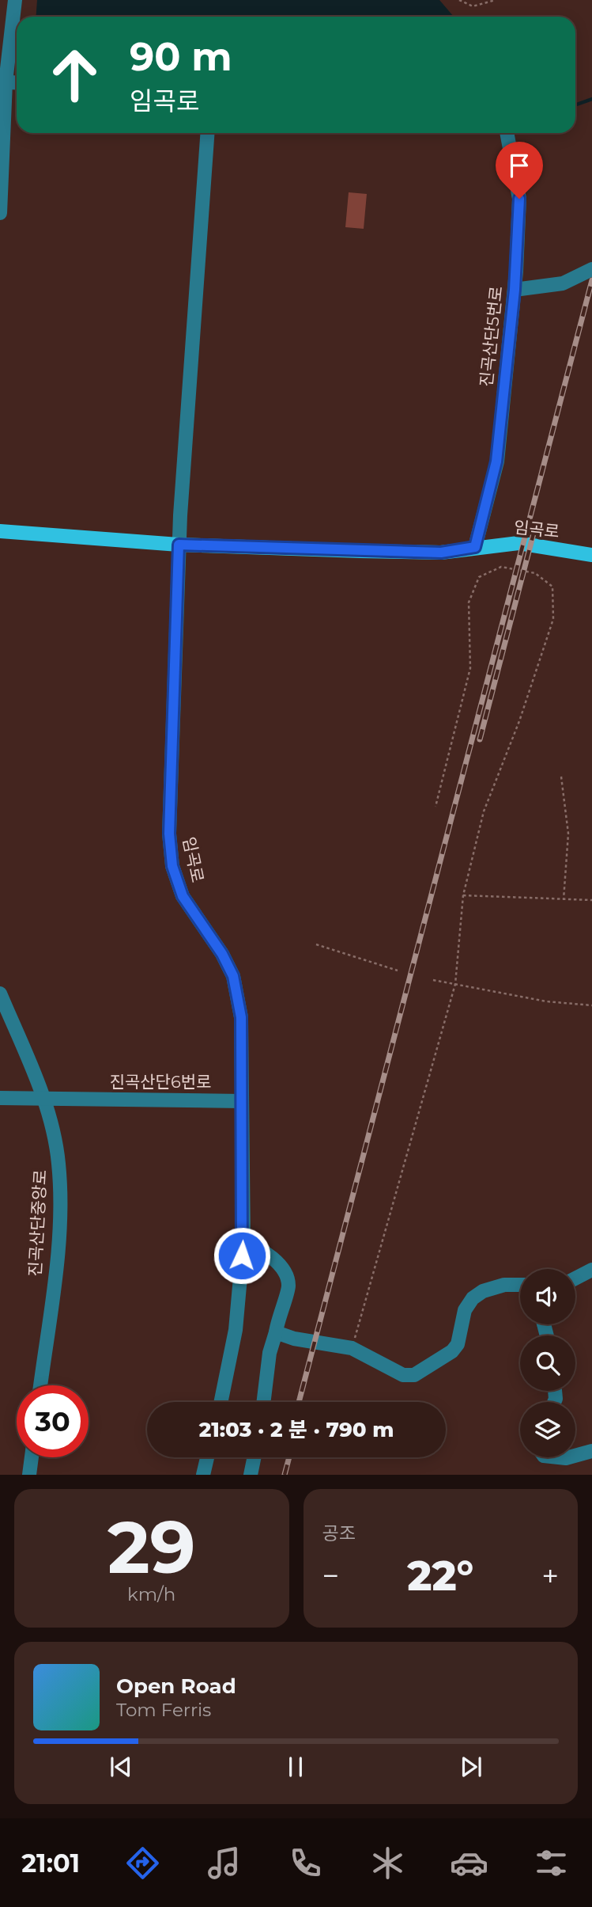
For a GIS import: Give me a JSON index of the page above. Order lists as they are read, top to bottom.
{
  "streets": {
    "main road": ["임곡로"],
    "street": ["진곡산단5번로", "진곡산단6번로", "진곡산단중앙로"]
  },
  "crossings": [
    ["진곡산단5번로", "임곡로"],
    ["임곡로", "진곡산단6번로"],
    ["진곡산단6번로", "진곡산단중앙로"]
  ],
  "page": {
    "turn": ["90 m", "임곡로"],
    "limit": "30",
    "trip": "21:03 · 2 분 · 790 m",
    "tile": [
      ["29", "km/h"],
      "공조"
    ],
    "heat": ["−", "22°", "+"],
    "song": ["Open Road", "Tom Ferris"],
    "tabs": "21:01"
  }
}
